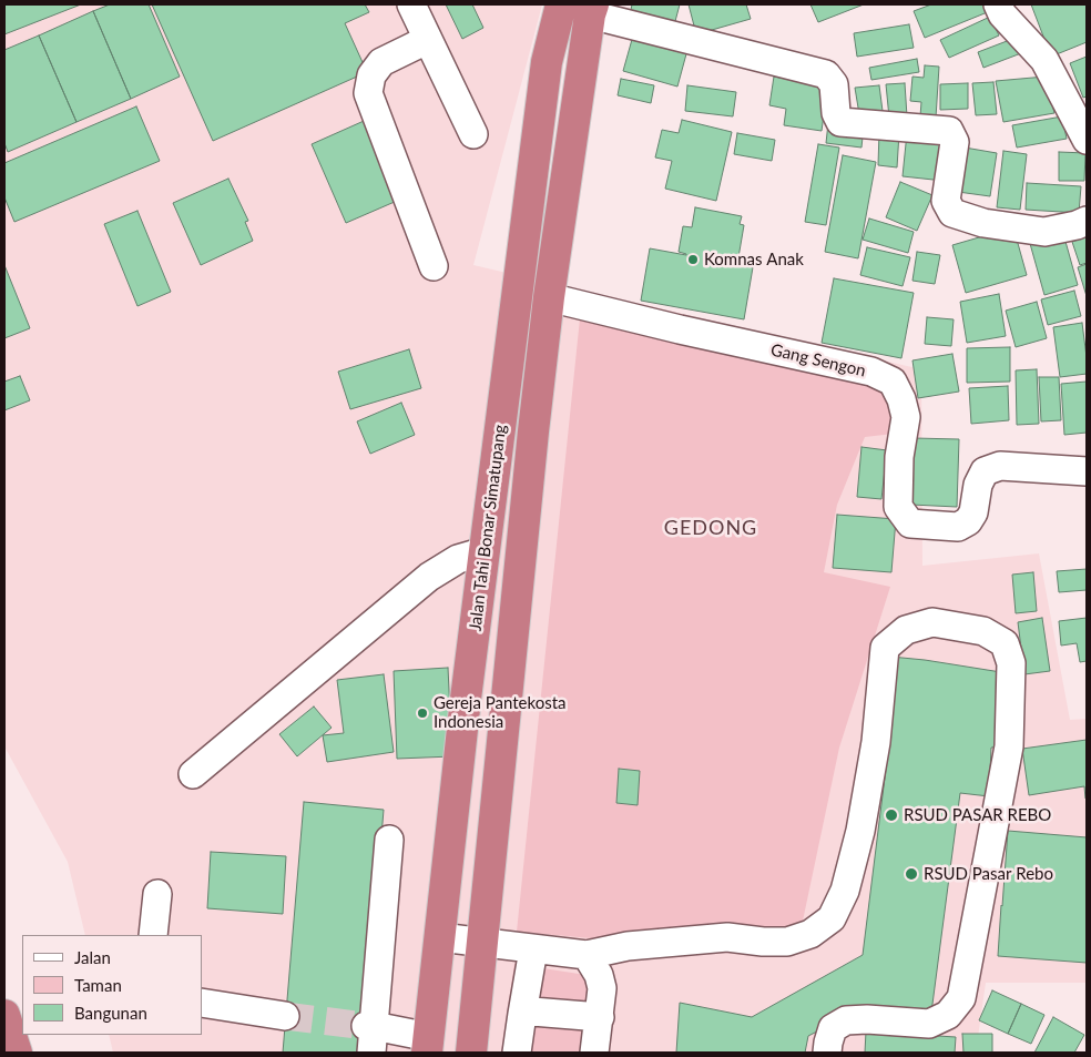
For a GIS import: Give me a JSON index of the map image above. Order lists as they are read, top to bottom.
{
  "streets": {
    "highway": ["Jalan Tahi Bonar Simatupang"],
    "street": ["Gang Sengon"]
  },
  "crossings": [
    ["Gang Sengon", "Jalan Tahi Bonar Simatupang"]
  ],
  "districts": ["GEDONG"],
  "places": [
    "Komnas Anak",
    "Gereja Pantekosta Indonesia",
    "RSUD PASAR REBO",
    "RSUD Pasar Rebo"
  ],
  "legend": ["Jalan", "Taman", "Bangunan"]
}
